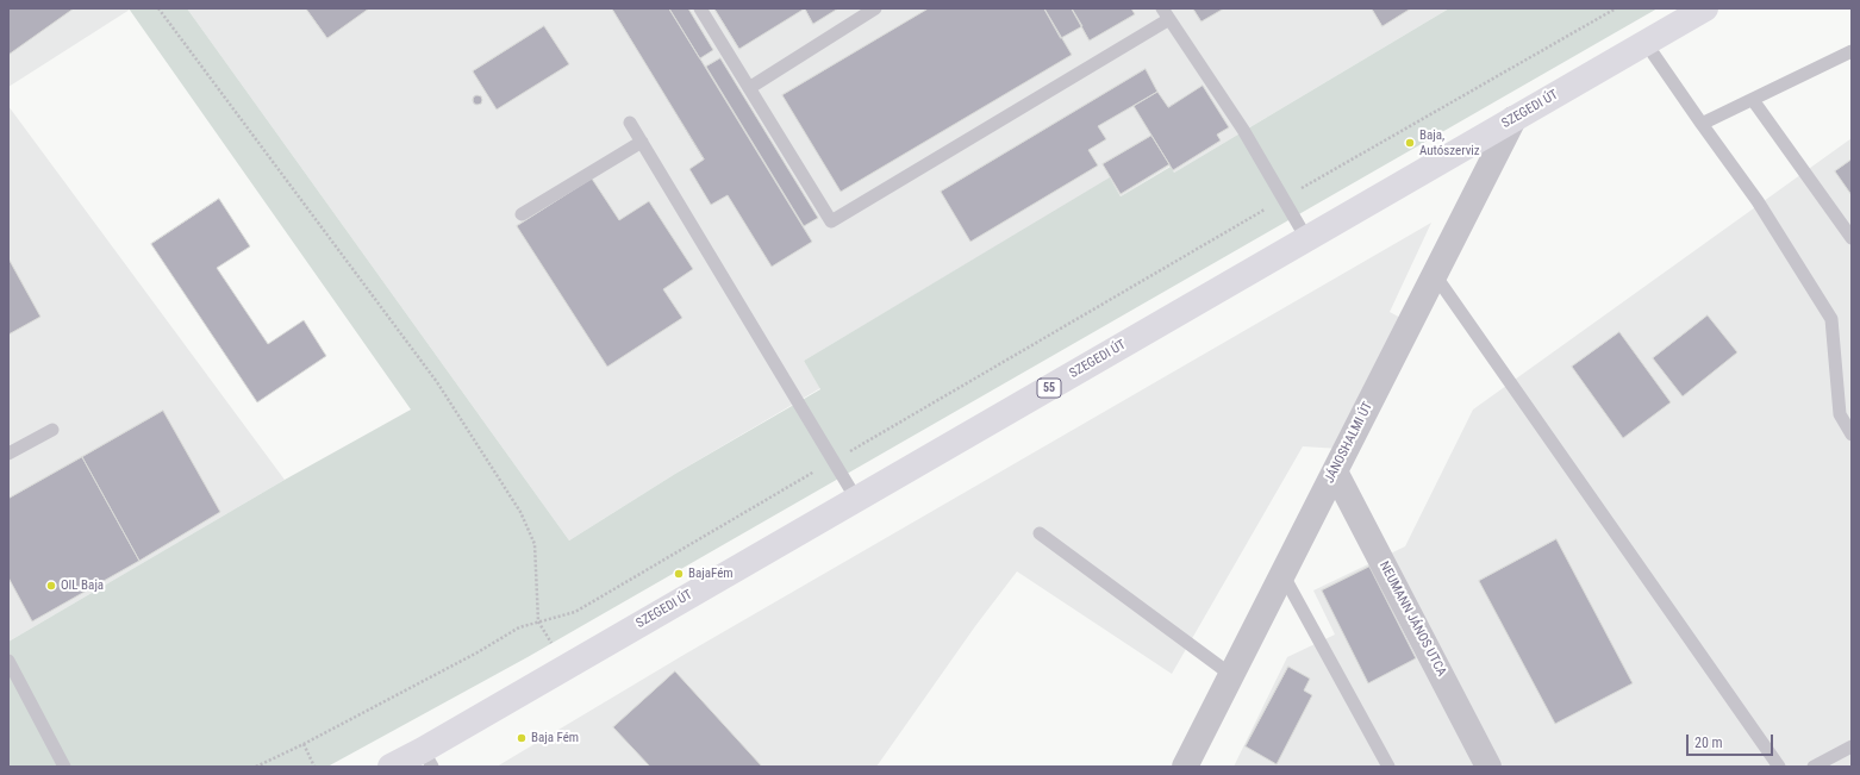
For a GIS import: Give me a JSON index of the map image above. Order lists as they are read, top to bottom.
{
  "streets": {
    "main road": ["SZEGEDI ÚT", "55"],
    "street": ["JÁNOSHALMI ÚT", "NEUMANN JÁNOS UTCA"]
  },
  "crossings": [
    ["SZEGEDI ÚT", "JÁNOSHALMI ÚT"],
    ["JÁNOSHALMI ÚT", "NEUMANN JÁNOS UTCA"]
  ],
  "places": [
    "Baja, Autószerviz",
    "BajaFém",
    "OIL Baja",
    "Baja Fém"
  ],
  "scale_bar": "20 m"
}
